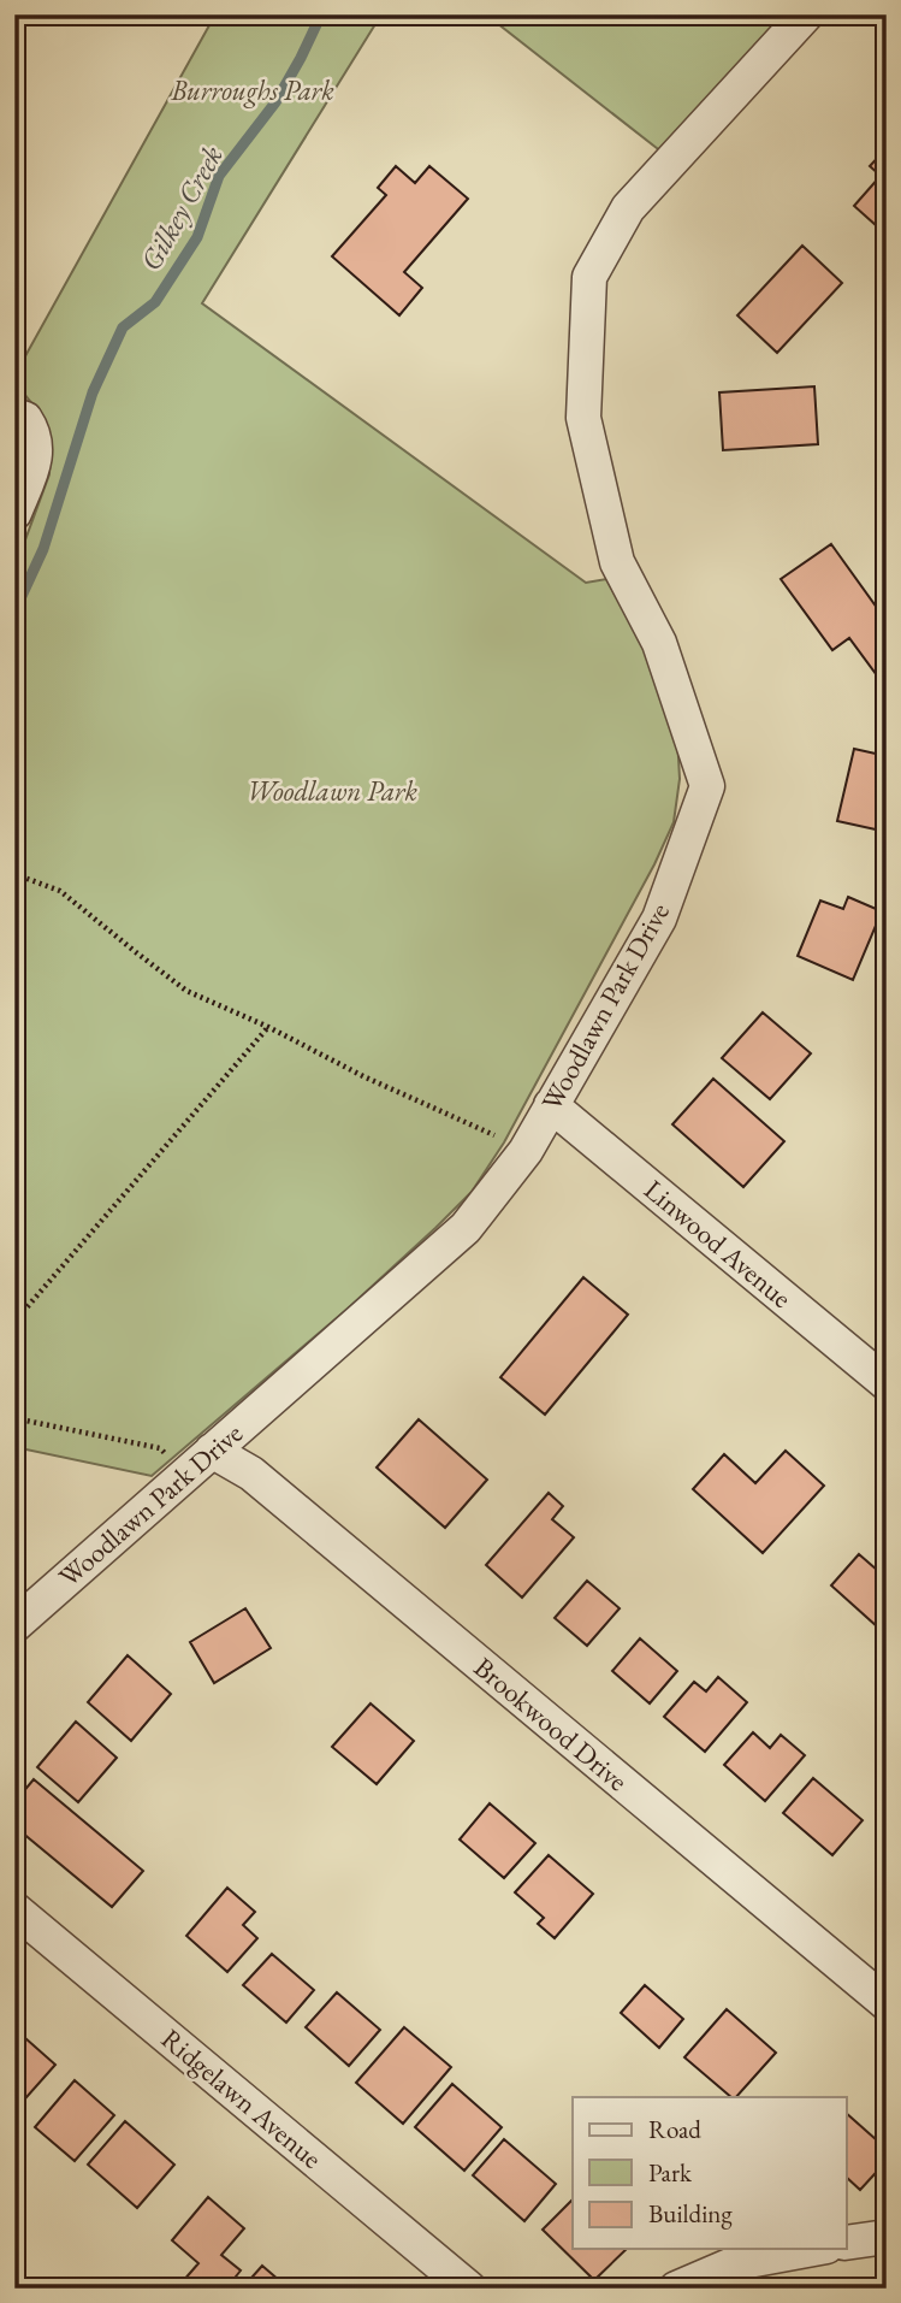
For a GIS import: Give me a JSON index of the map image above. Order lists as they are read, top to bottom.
{
  "streets": {
    "street": [
      "Woodlawn Park Drive",
      "Linwood Avenue",
      "Brookwood Drive",
      "Ridgelawn Avenue"
    ]
  },
  "crossings": [
    ["Woodlawn Park Drive", "Linwood Avenue"],
    ["Woodlawn Park Drive", "Brookwood Drive"]
  ],
  "water": ["Gilkey Creek"],
  "parks": ["Burroughs Park", "Woodlawn Park"],
  "legend": ["Road", "Park", "Building"]
}
